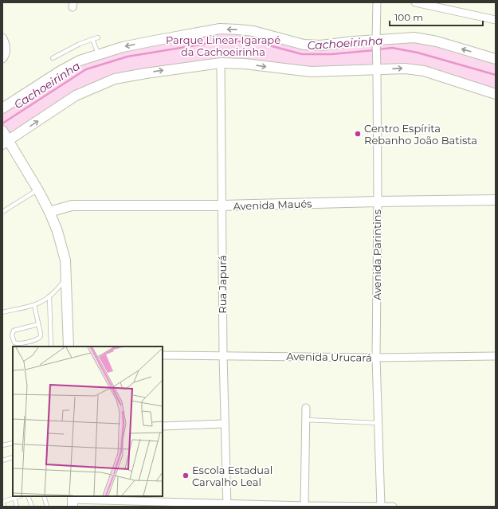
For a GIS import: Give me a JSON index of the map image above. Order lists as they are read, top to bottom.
{
  "streets": {
    "street": [
      "Avenida Maués",
      "Avenida Parintins",
      "Rua Japurá",
      "Avenida Urucará"
    ]
  },
  "crossings": [
    ["Avenida Maués", "Avenida Parintins"],
    ["Avenida Maués", "Rua Japurá"],
    ["Avenida Parintins", "Avenida Urucará"],
    ["Rua Japurá", "Avenida Urucará"]
  ],
  "water": ["Cachoeirinha"],
  "parks": ["Parque Linear Igarapé da Cachoeirinha"],
  "places": ["Centro Espírita Rebanho João Batista", "Escola Estadual Carvalho Leal"],
  "scale_bar": "100 m"
}
